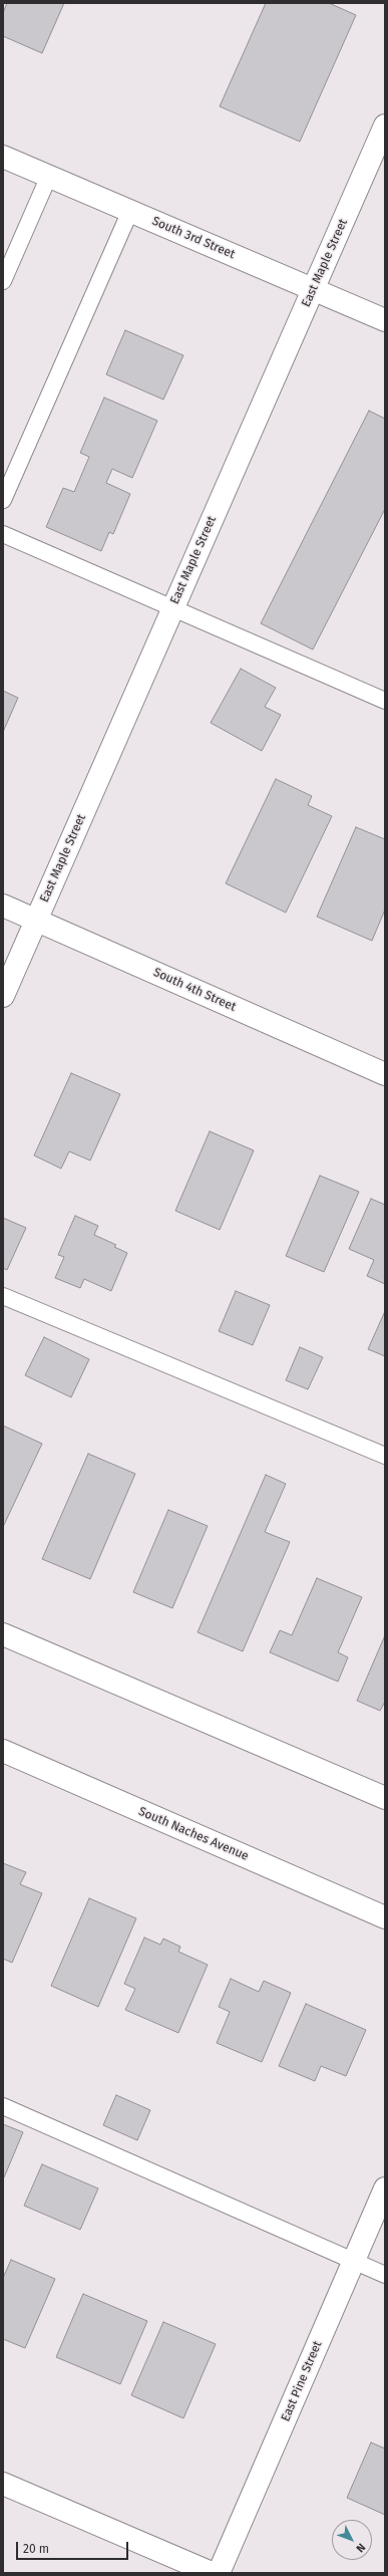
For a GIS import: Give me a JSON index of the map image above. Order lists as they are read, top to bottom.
{
  "streets": {
    "street": [
      "South 3rd Street",
      "East Maple Street",
      "South 4th Street",
      "South Naches Avenue",
      "East Pine Street"
    ]
  },
  "crossings": [
    ["South 3rd Street", "East Maple Street"],
    ["East Maple Street", "South 4th Street"]
  ],
  "scale_bar": "20 m",
  "north": "bottom right"
}
